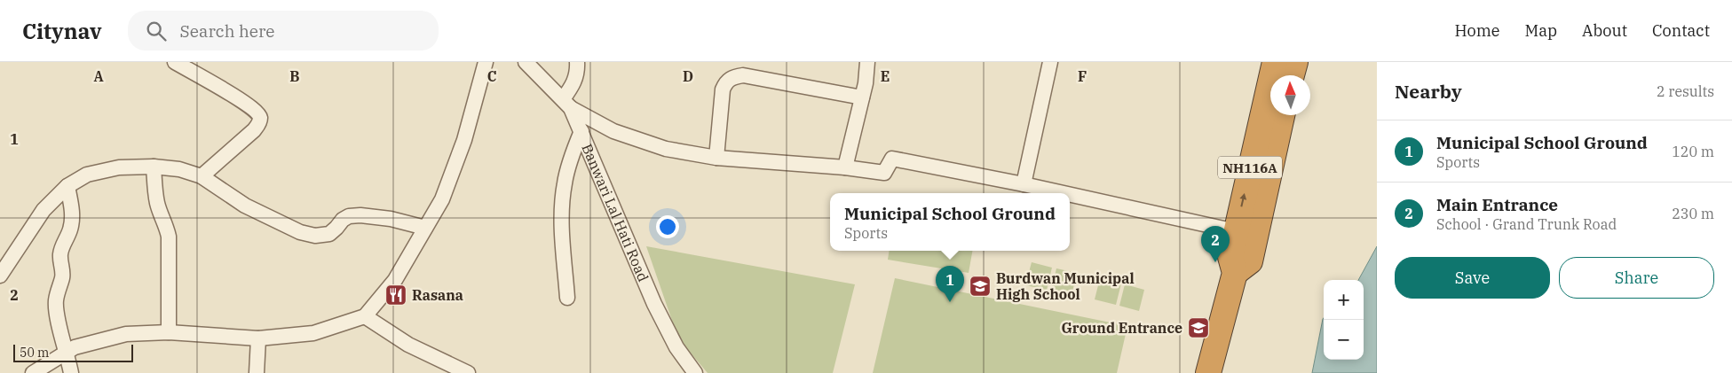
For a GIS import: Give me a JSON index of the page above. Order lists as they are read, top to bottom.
{
  "streets": {
    "highway": ["NH116A"],
    "street": ["Banwari Lal Hati Road"]
  },
  "places": {
    "school or university": ["Burdwan Municipal High School", "Ground Entrance"],
    "restaurant": ["Rasana"]
  },
  "scale_bar": "50 m",
  "north": "top",
  "page": {
    "header": "Citynav",
    "search": "Search here",
    "nav": [
      "Home",
      "Map",
      "About",
      "Contact"
    ],
    "heading": ["Nearby", "2 results"],
    "list": [
      {
        "mark": "1",
        "name": "Municipal School Ground",
        "note": "Sports",
        "value": "120 m"
      },
      {
        "mark": "2",
        "name": "Main Entrance",
        "note": "School · Grand Trunk Road",
        "value": "230 m"
      }
    ],
    "popup": ["Municipal School Ground", "Sports"],
    "pins": ["2", "1"],
    "buttons": ["Save", "Share"],
    "map_buttons": ["+", "−"],
    "scale": "50 m"
  },
  "grid": {
    "columns": [
      "A",
      "B",
      "C",
      "D",
      "E",
      "F"
    ],
    "rows": ["1", "2"]
  }
}
